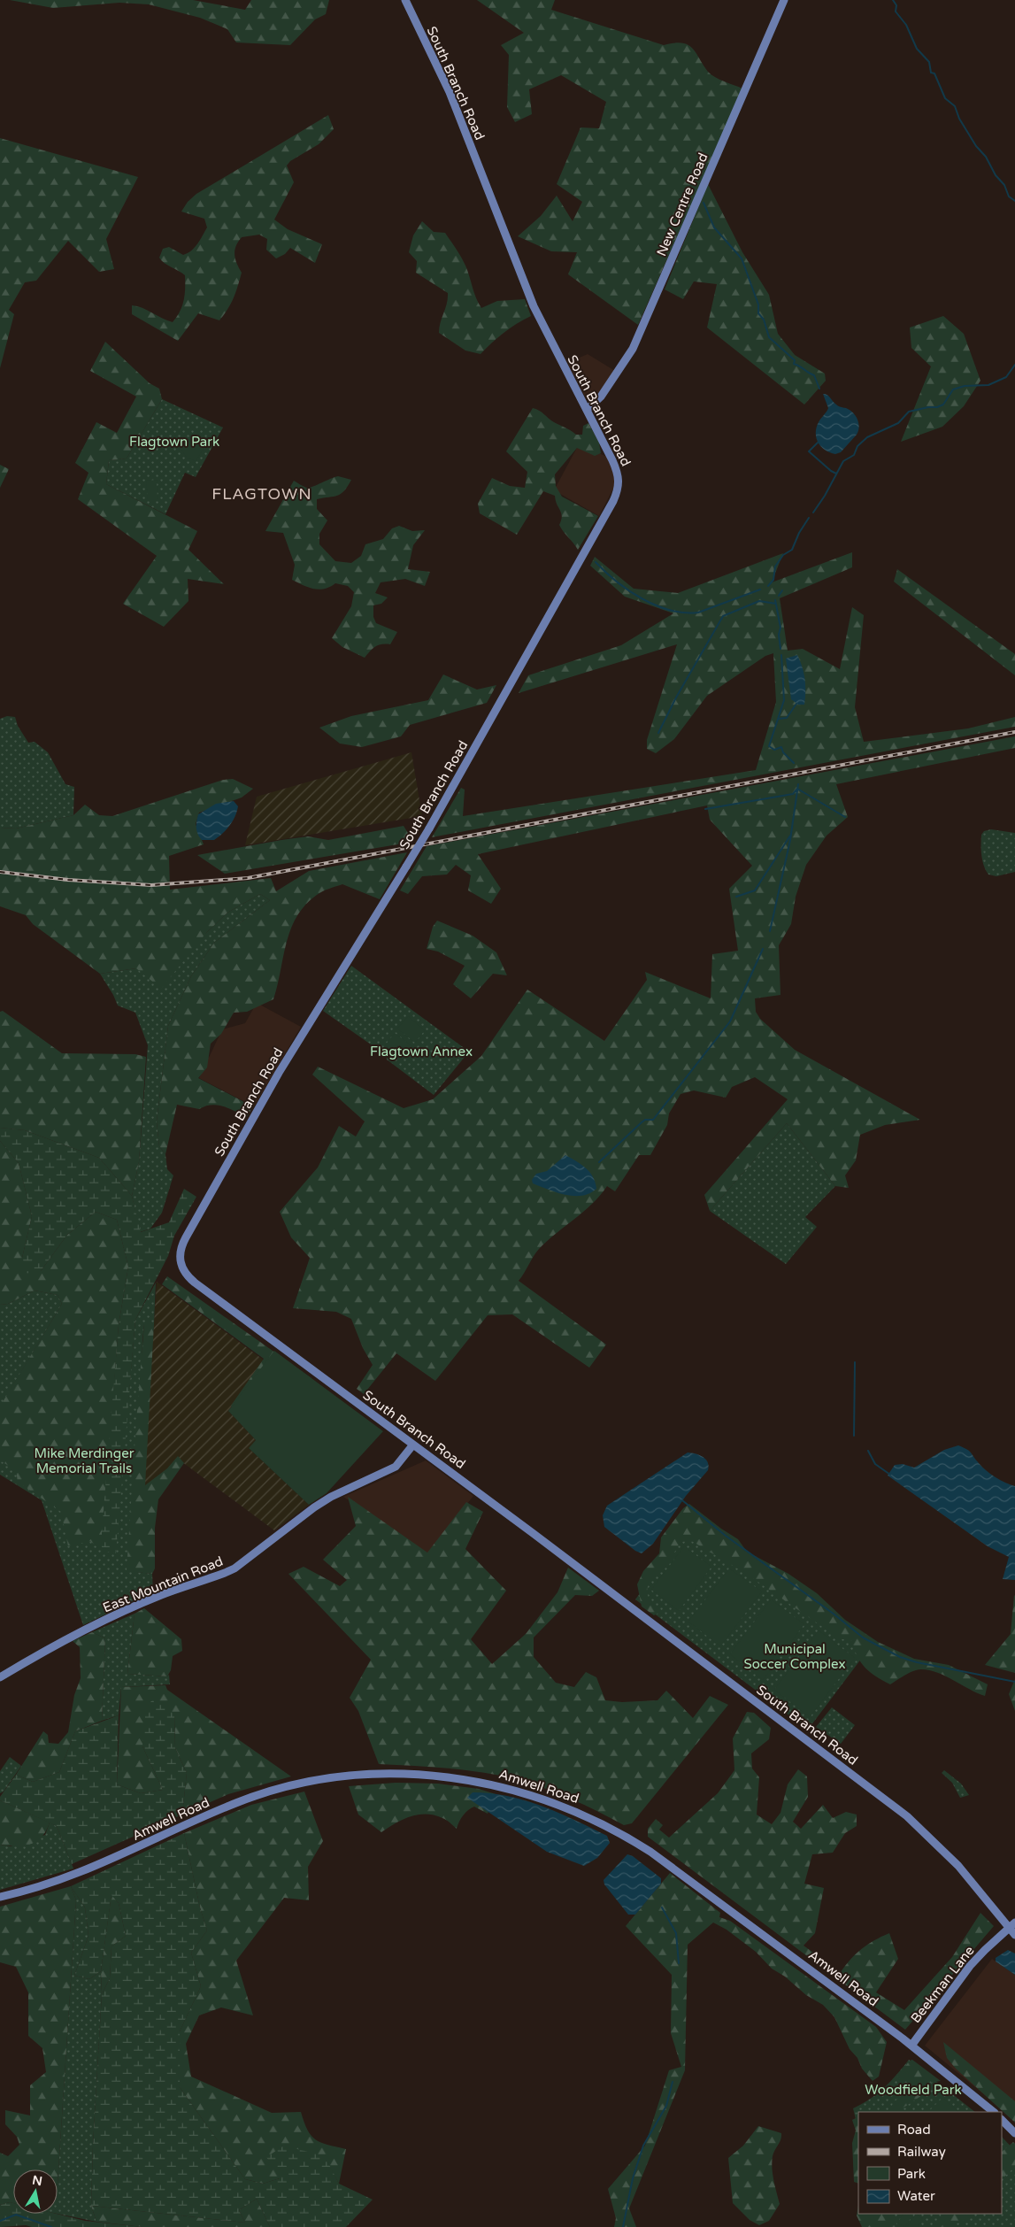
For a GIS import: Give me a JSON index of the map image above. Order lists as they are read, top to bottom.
{
  "streets": {
    "street": [
      "South Branch Road",
      "New Centre Road",
      "East Mountain Road",
      "Amwell Road",
      "Beekman Lane"
    ]
  },
  "crossings": [
    ["South Branch Road", "New Centre Road"],
    ["South Branch Road", "East Mountain Road"],
    ["South Branch Road", "Beekman Lane"],
    ["Amwell Road", "Beekman Lane"]
  ],
  "districts": ["FLAGTOWN"],
  "parks": [
    "Flagtown Park",
    "Flagtown Annex",
    "Mike Merdinger Memorial Trails",
    "Municipal Soccer Complex",
    "Woodfield Park"
  ],
  "legend": [
    "Road",
    "Railway",
    "Park",
    "Water"
  ],
  "north": "top"
}
